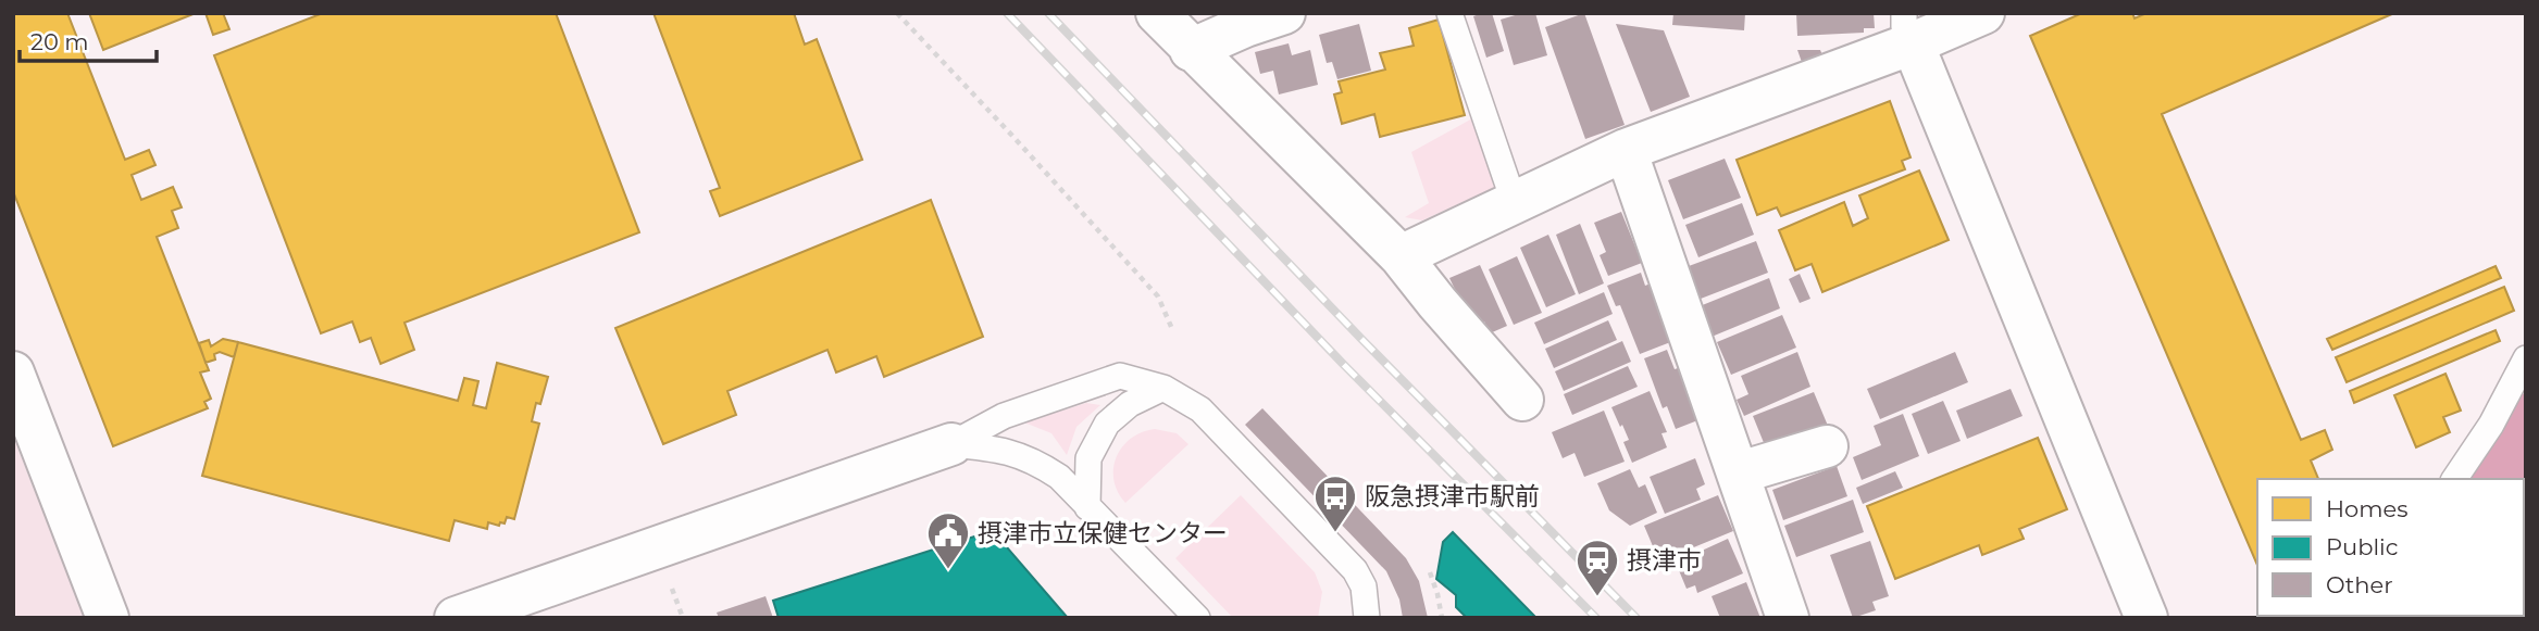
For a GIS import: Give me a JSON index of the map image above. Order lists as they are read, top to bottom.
{
  "places": {
    "bus stop": ["阪急摂津市駅前"],
    "public building": ["摂津市立保健センター"],
    "station": ["摂津市"]
  },
  "legend": ["Homes", "Public", "Other"],
  "scale_bar": "20 m"
}
